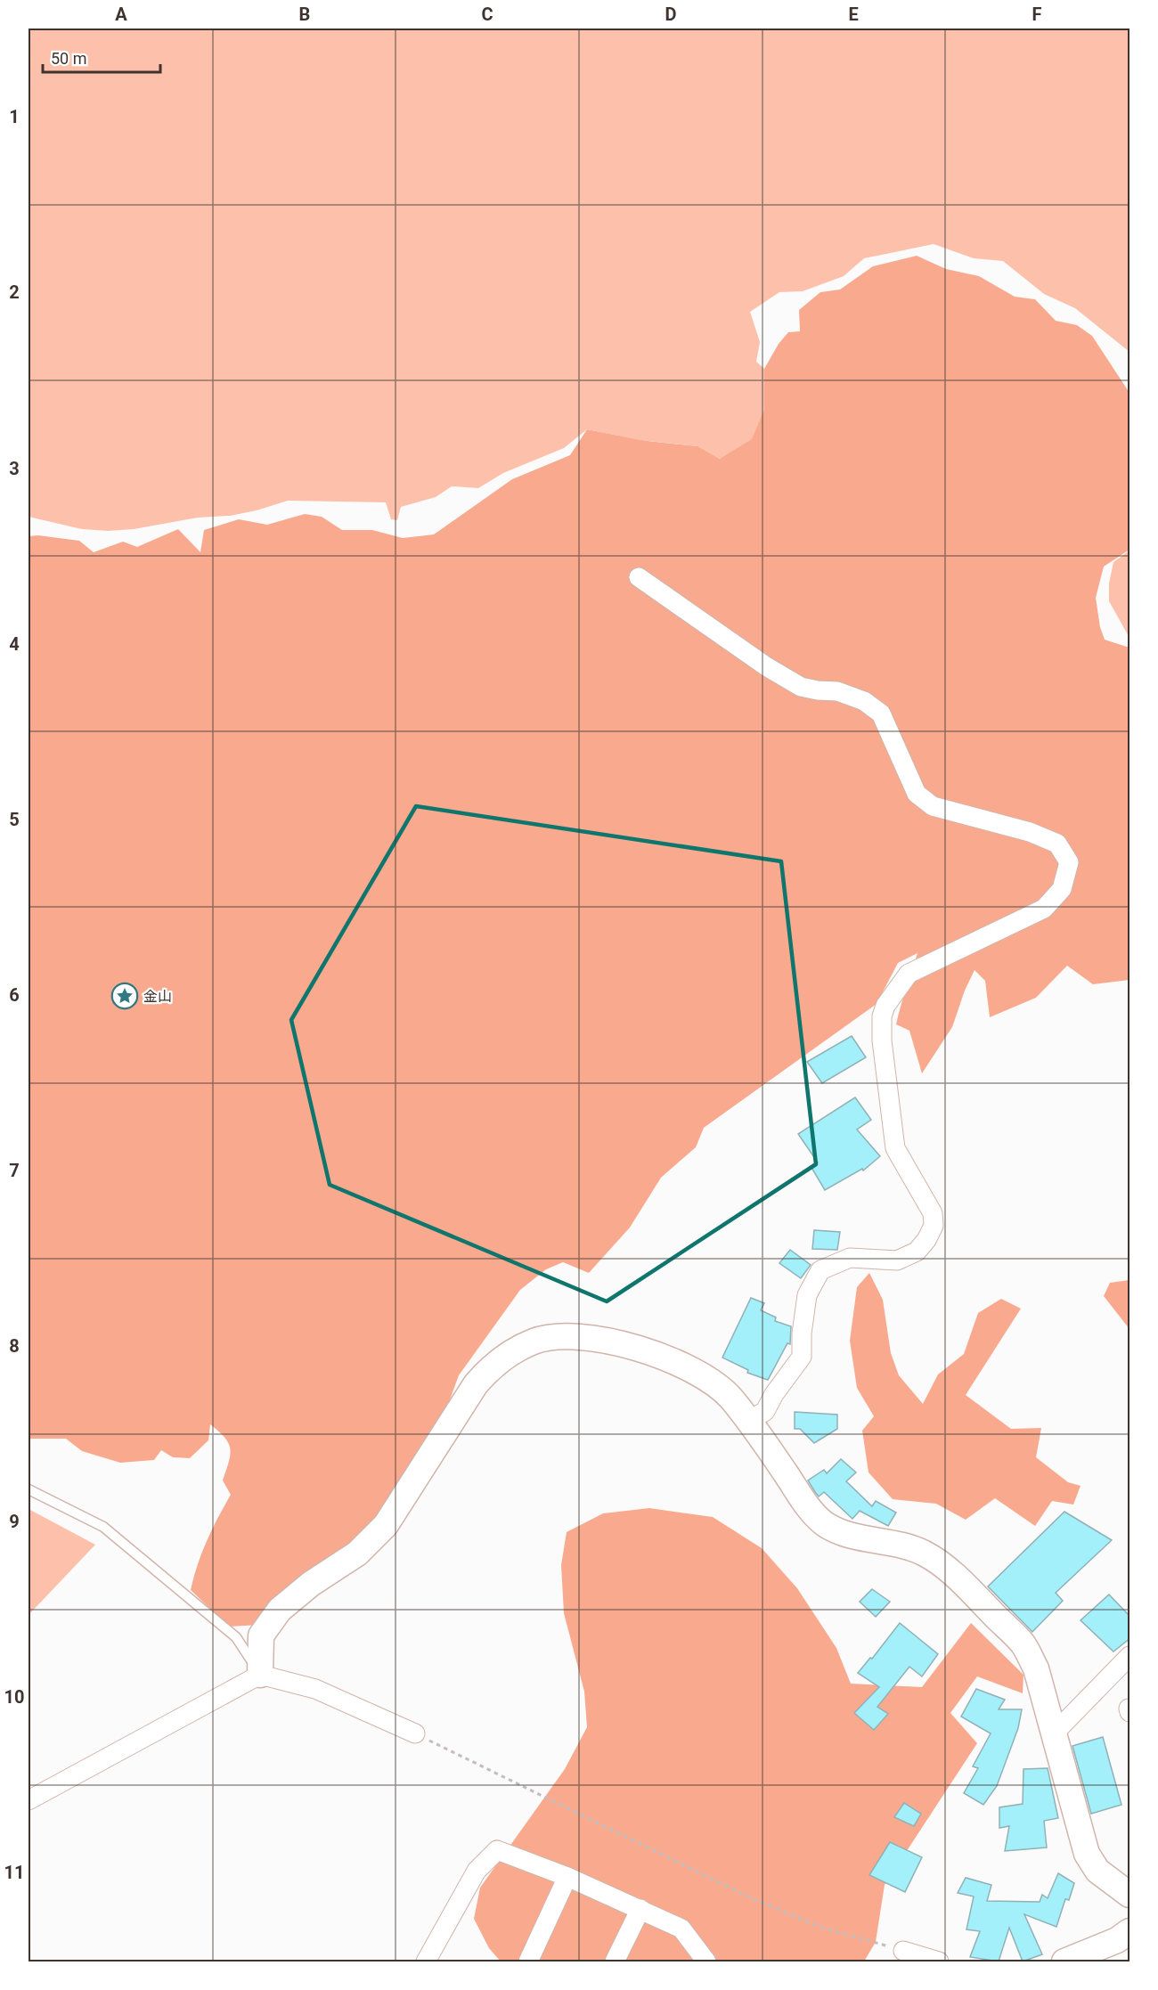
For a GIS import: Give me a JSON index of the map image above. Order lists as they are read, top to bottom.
{
  "places": {
    "place": ["金山"]
  },
  "scale_bar": "50 m",
  "grid": {
    "columns": [
      "A",
      "B",
      "C",
      "D",
      "E",
      "F"
    ],
    "rows": [
      "1",
      "2",
      "3",
      "4",
      "5",
      "6",
      "7",
      "8",
      "9",
      "10",
      "11"
    ]
  }
}
